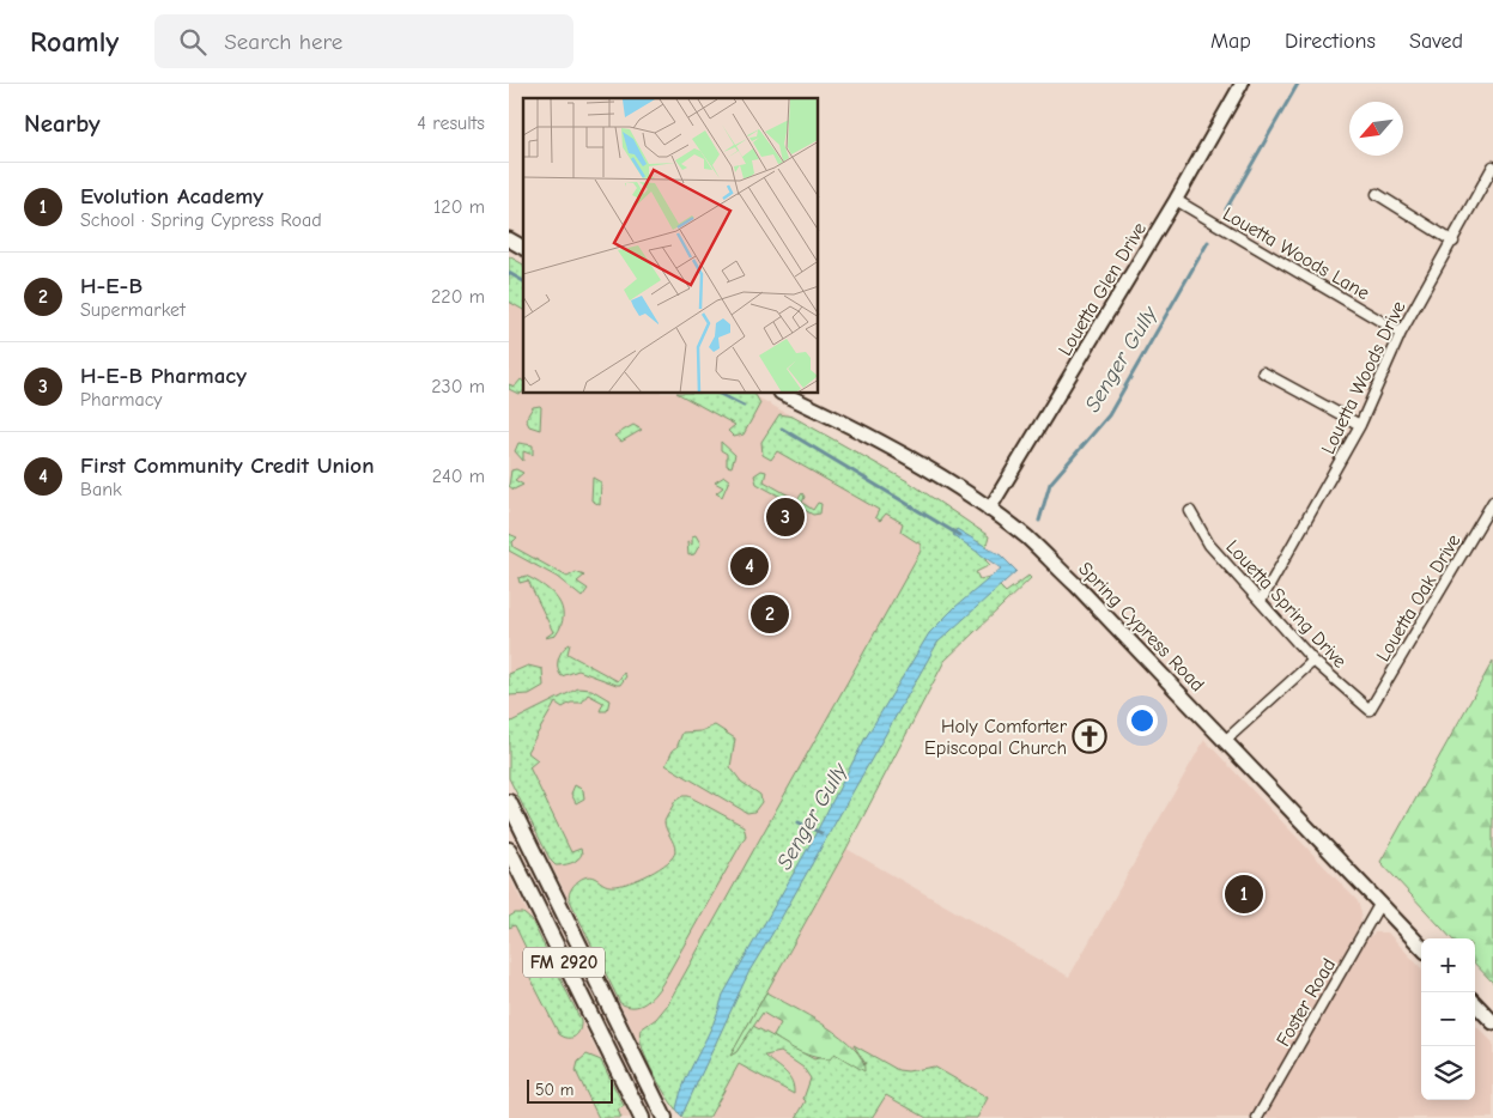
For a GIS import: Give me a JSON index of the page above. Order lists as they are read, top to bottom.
{
  "streets": {
    "main road": ["Spring Cypress Road", "FM 2920"],
    "street": [
      "Louetta Woods Lane",
      "Louetta Glen Drive",
      "Louetta Woods Drive",
      "Louetta Oak Drive",
      "Louetta Spring Drive",
      "Foster Road"
    ]
  },
  "crossings": [
    ["Louetta Woods Lane", "Louetta Glen Drive"],
    ["Louetta Woods Lane", "Louetta Woods Drive"],
    ["Louetta Glen Drive", "Spring Cypress Road"],
    ["Louetta Woods Drive", "Louetta Spring Drive"],
    ["Louetta Oak Drive", "Louetta Spring Drive"],
    ["Spring Cypress Road", "Foster Road"]
  ],
  "water": ["Senger Gully"],
  "places": {
    "church": ["Holy Comforter Episcopal Church"]
  },
  "scale_bar": "50 m",
  "north": "bottom left",
  "page": {
    "header": "Roamly",
    "search": "Search here",
    "nav": ["Map", "Directions", "Saved"],
    "heading": ["Nearby", "4 results"],
    "list": [
      {
        "mark": "1",
        "name": "Evolution Academy",
        "note": "School · Spring Cypress Road",
        "value": "120 m"
      },
      {
        "mark": "2",
        "name": "H-E-B",
        "note": "Supermarket",
        "value": "220 m"
      },
      {
        "mark": "3",
        "name": "H-E-B Pharmacy",
        "note": "Pharmacy",
        "value": "230 m"
      },
      {
        "mark": "4",
        "name": "First Community Credit Union",
        "note": "Bank",
        "value": "240 m"
      }
    ],
    "pins": [
      "3",
      "4",
      "2",
      "1"
    ],
    "map_buttons": ["+", "−"],
    "scale": "50 m"
  }
}
